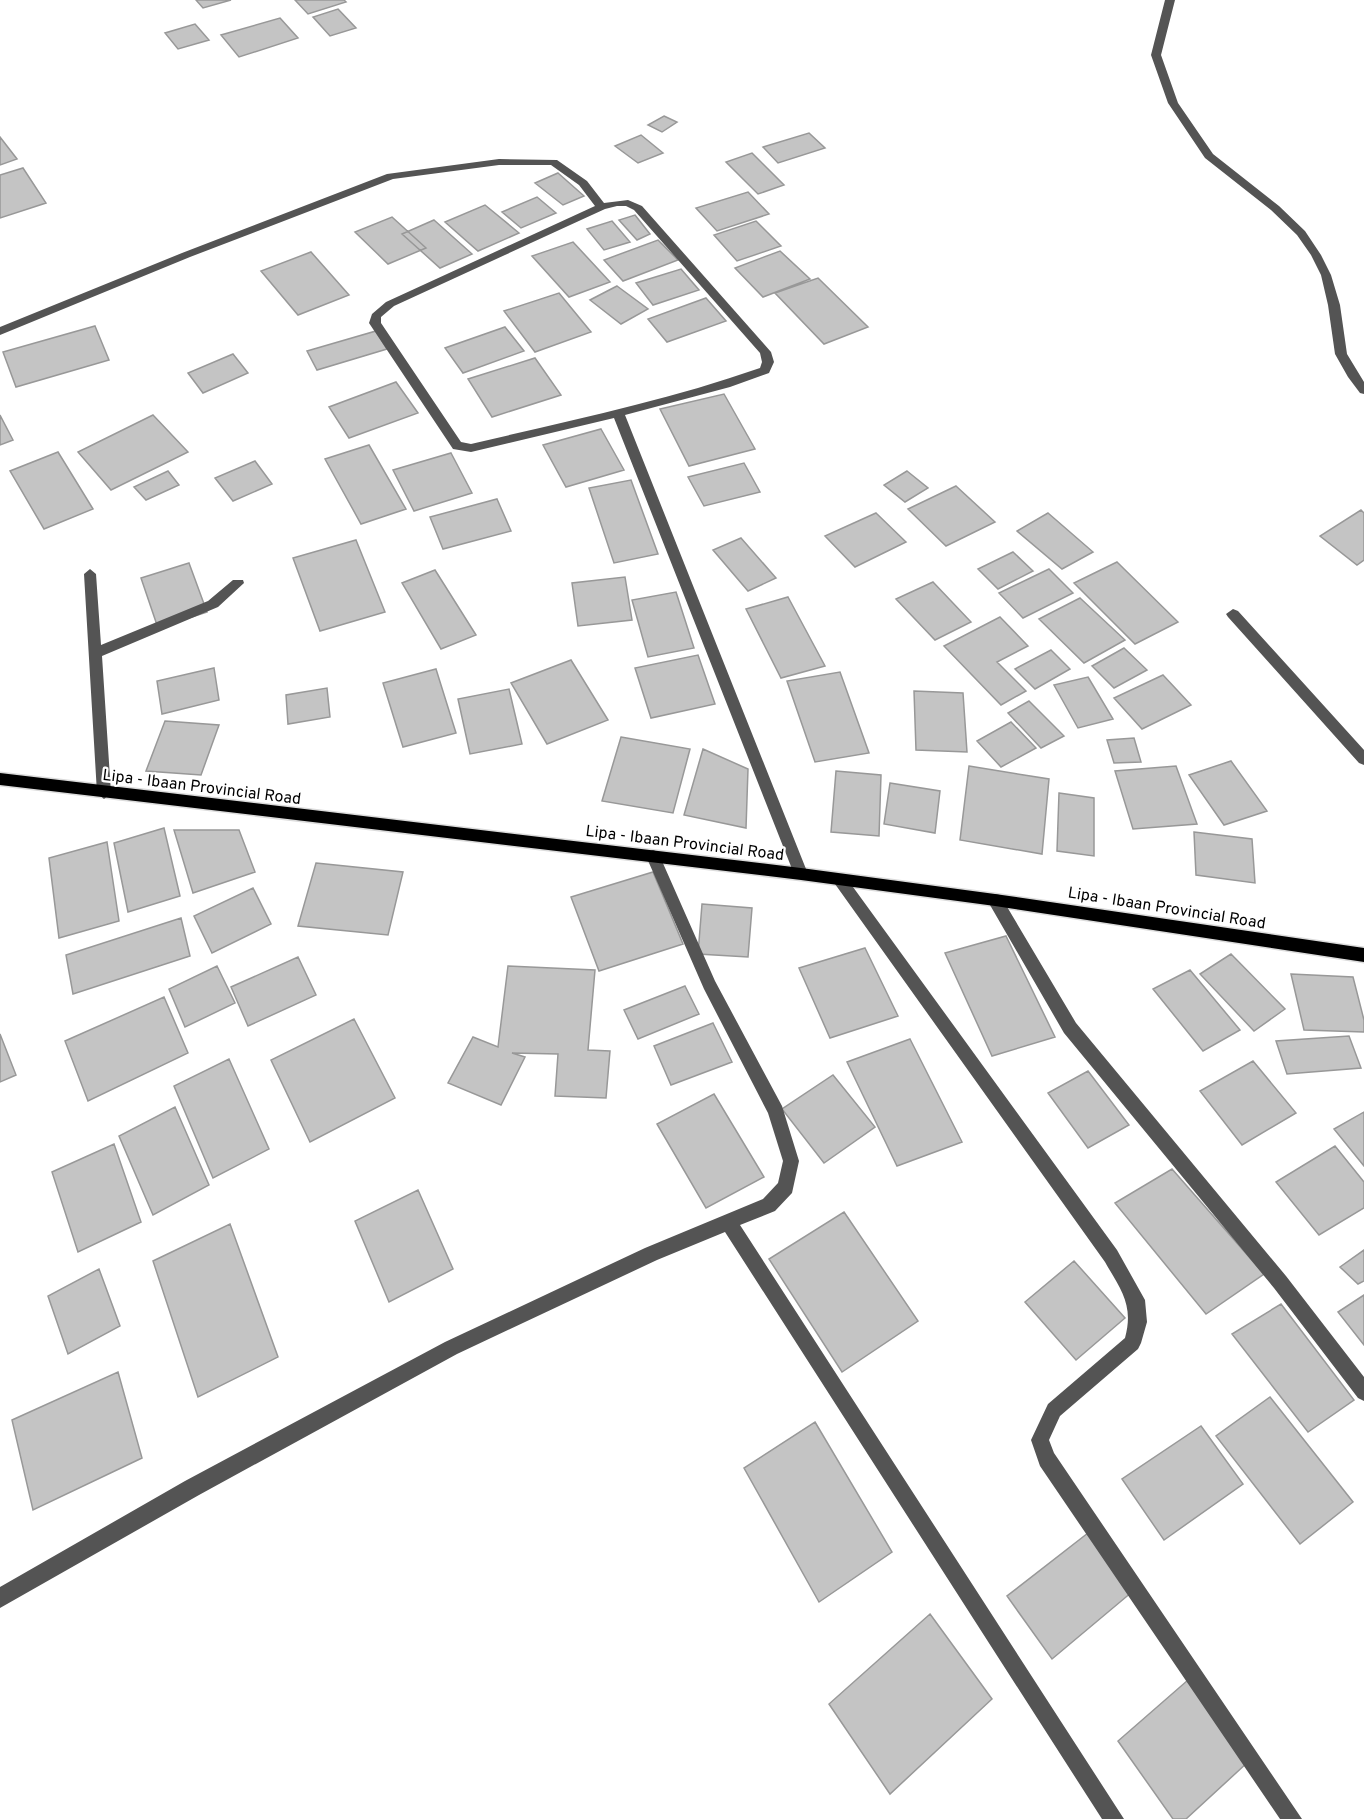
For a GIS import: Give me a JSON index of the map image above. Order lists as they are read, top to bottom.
{
  "streets": {
    "main road": ["Lipa - Ibaan Provincial Road"]
  }
}
